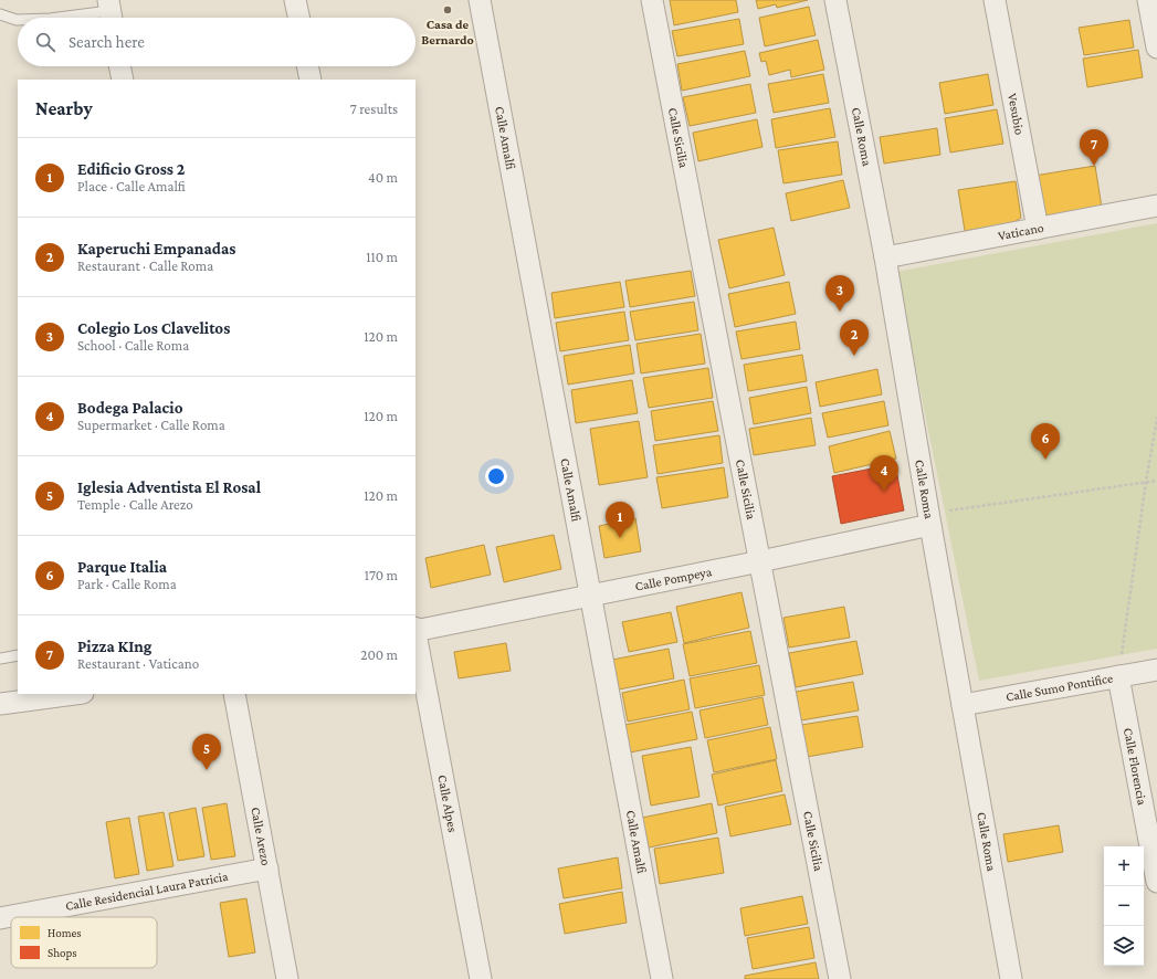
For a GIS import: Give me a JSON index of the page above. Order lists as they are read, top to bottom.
{
  "streets": {
    "street": [
      "Vesubio",
      "Calle Amalfi",
      "Calle Roma",
      "Calle Sicilia",
      "Vaticano",
      "Calle Pompeya",
      "Calle Sumo Pontifice",
      "Calle Florencia",
      "Calle Alpes",
      "Calle Arezo",
      "Calle Residencial Laura Patricia"
    ]
  },
  "crossings": [
    ["Vesubio", "Vaticano"],
    ["Calle Amalfi", "Calle Pompeya"],
    ["Calle Roma", "Vaticano"],
    ["Calle Roma", "Calle Pompeya"],
    ["Calle Roma", "Calle Sumo Pontifice"],
    ["Calle Sicilia", "Calle Pompeya"],
    ["Calle Sumo Pontifice", "Calle Florencia"],
    ["Calle Arezo", "Calle Residencial Laura Patricia"]
  ],
  "places": ["Casa de Bernardo"],
  "legend": ["Homes", "Shops"],
  "page": {
    "search": "Search here",
    "heading": ["Nearby", "7 results"],
    "pins": [
      "7",
      "3",
      "2",
      "6",
      "4",
      "1",
      "5"
    ],
    "list": [
      {
        "mark": "1",
        "name": "Edificio Gross 2",
        "note": "Place · Calle Amalfi",
        "value": "40 m"
      },
      {
        "mark": "2",
        "name": "Kaperuchi Empanadas",
        "note": "Restaurant · Calle Roma",
        "value": "110 m"
      },
      {
        "mark": "3",
        "name": "Colegio Los Clavelitos",
        "note": "School · Calle Roma",
        "value": "120 m"
      },
      {
        "mark": "4",
        "name": "Bodega Palacio",
        "note": "Supermarket · Calle Roma",
        "value": "120 m"
      },
      {
        "mark": "5",
        "name": "Iglesia Adventista El Rosal",
        "note": "Temple · Calle Arezo",
        "value": "120 m"
      },
      {
        "mark": "6",
        "name": "Parque Italia",
        "note": "Park · Calle Roma",
        "value": "170 m"
      },
      {
        "mark": "7",
        "name": "Pizza KIng",
        "note": "Restaurant · Vaticano",
        "value": "200 m"
      }
    ],
    "map_buttons": ["+", "−"]
  }
}
